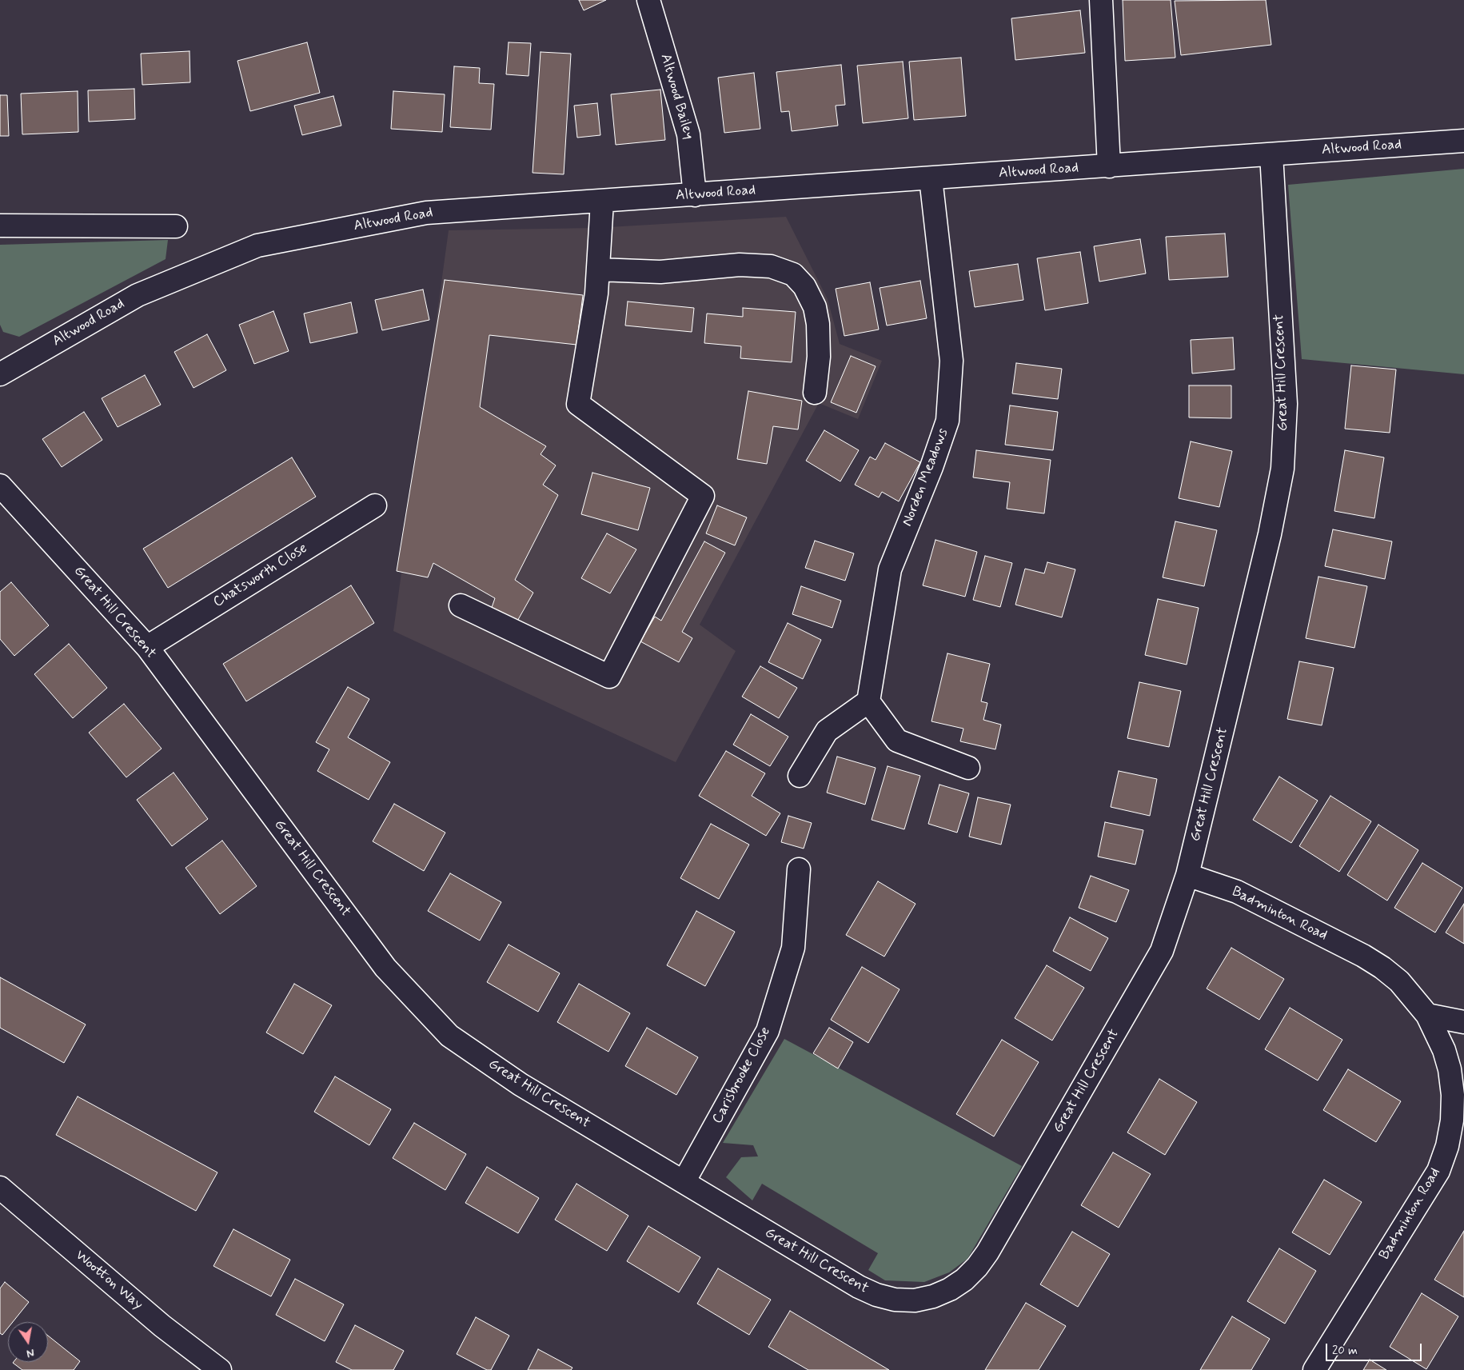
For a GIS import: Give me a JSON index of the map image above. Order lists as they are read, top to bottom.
{
  "streets": {
    "street": [
      "Altwood Bailey",
      "Altwood Road",
      "Great Hill Crescent",
      "Norden Meadows",
      "Chatsworth Close",
      "Badminton Road",
      "Carisbrooke Close",
      "Wootton Way"
    ]
  },
  "crossings": [
    ["Altwood Bailey", "Altwood Road"],
    ["Altwood Road", "Great Hill Crescent"],
    ["Altwood Road", "Norden Meadows"],
    ["Great Hill Crescent", "Chatsworth Close"],
    ["Great Hill Crescent", "Badminton Road"],
    ["Great Hill Crescent", "Carisbrooke Close"]
  ],
  "scale_bar": "20 m",
  "north": "bottom"
}
